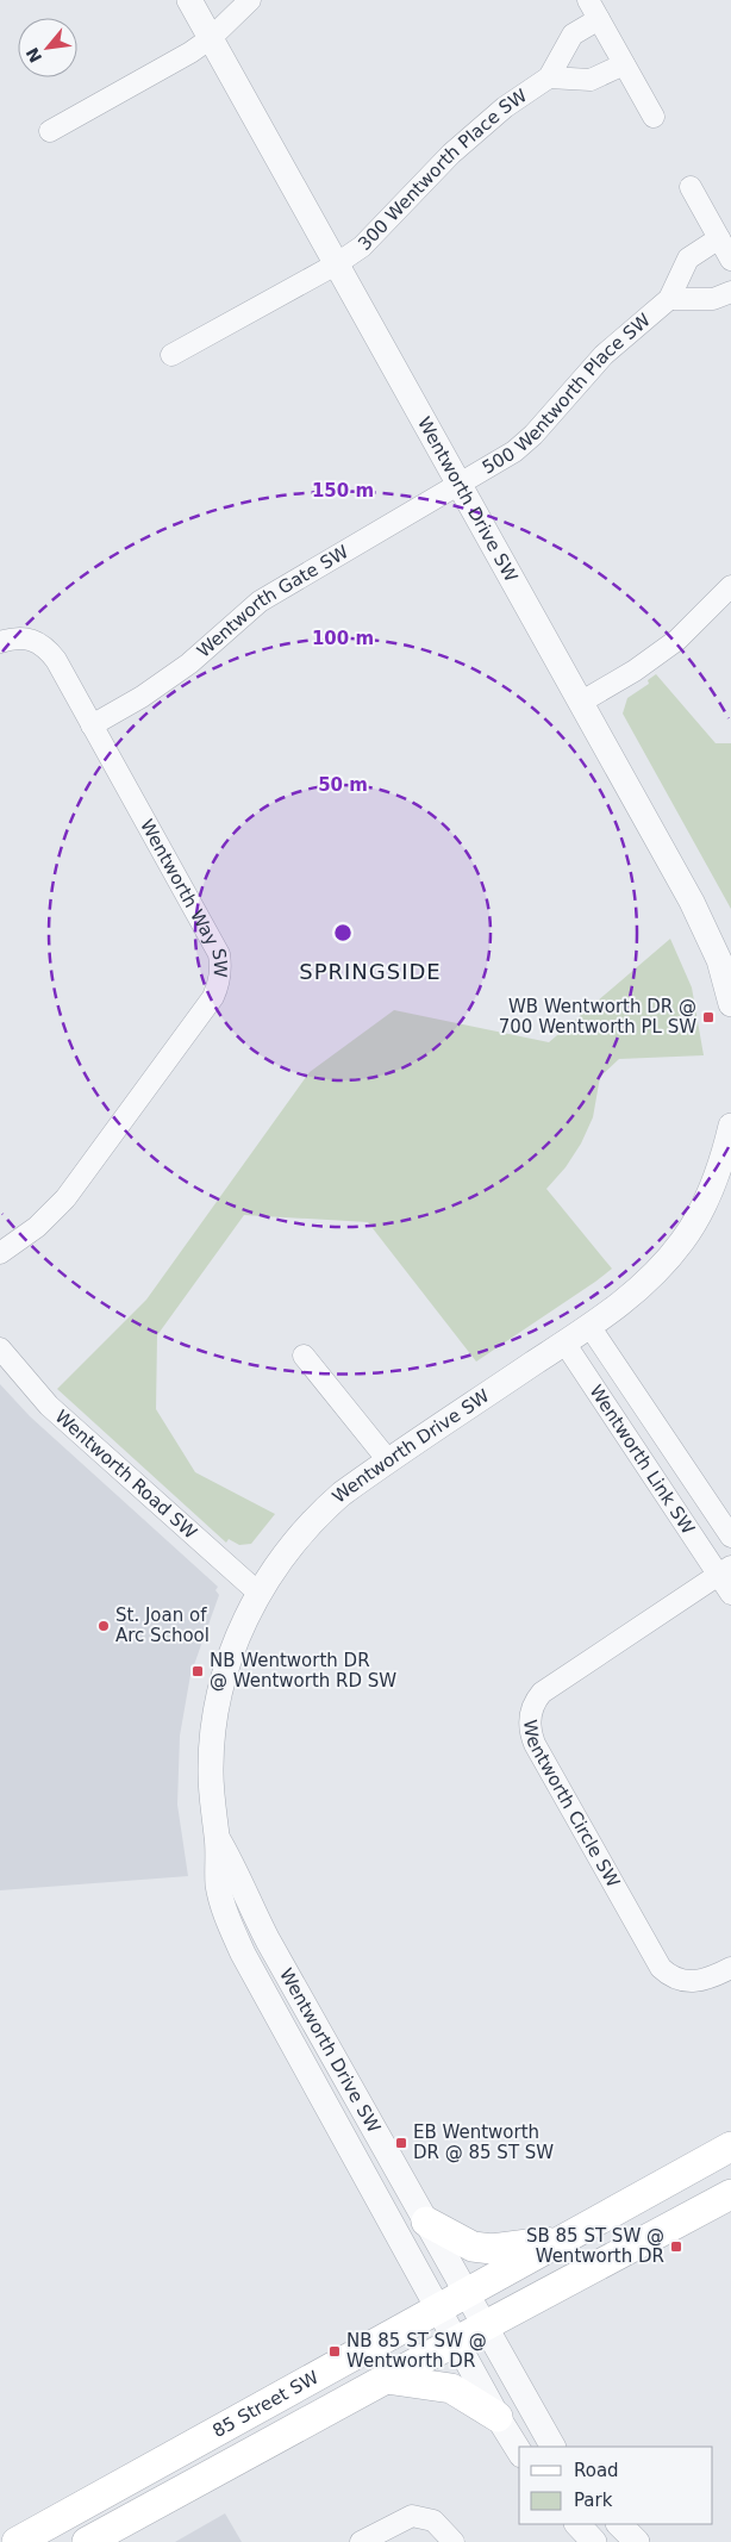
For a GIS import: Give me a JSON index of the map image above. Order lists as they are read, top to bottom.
{
  "streets": {
    "main road": ["85 Street SW"],
    "street": [
      "300 Wentworth Place SW",
      "500 Wentworth Place SW",
      "Wentworth Drive SW",
      "Wentworth Gate SW",
      "Wentworth Way SW",
      "Wentworth Link SW",
      "Wentworth Road SW",
      "Wentworth Circle SW"
    ]
  },
  "crossings": [
    ["300 Wentworth Place SW", "Wentworth Drive SW"],
    ["500 Wentworth Place SW", "Wentworth Drive SW"],
    ["500 Wentworth Place SW", "Wentworth Gate SW"],
    ["Wentworth Drive SW", "Wentworth Gate SW"],
    ["Wentworth Drive SW", "Wentworth Link SW"],
    ["Wentworth Drive SW", "Wentworth Road SW"],
    ["Wentworth Drive SW", "85 Street SW"],
    ["Wentworth Gate SW", "Wentworth Way SW"],
    ["Wentworth Link SW", "Wentworth Circle SW"]
  ],
  "districts": ["SPRINGSIDE"],
  "places": {
    "transit": [
      "WB Wentworth DR @ 700 Wentworth PL SW",
      "NB Wentworth DR @ Wentworth RD SW",
      "EB Wentworth DR @ 85 ST SW",
      "SB 85 ST SW @ Wentworth DR",
      "NB 85 ST SW @ Wentworth DR"
    ],
    "other": ["St. Joan of Arc School"]
  },
  "legend": ["Road", "Park"],
  "north": "bottom left",
  "rings": ["150 m", "100 m", "50 m"]
}
